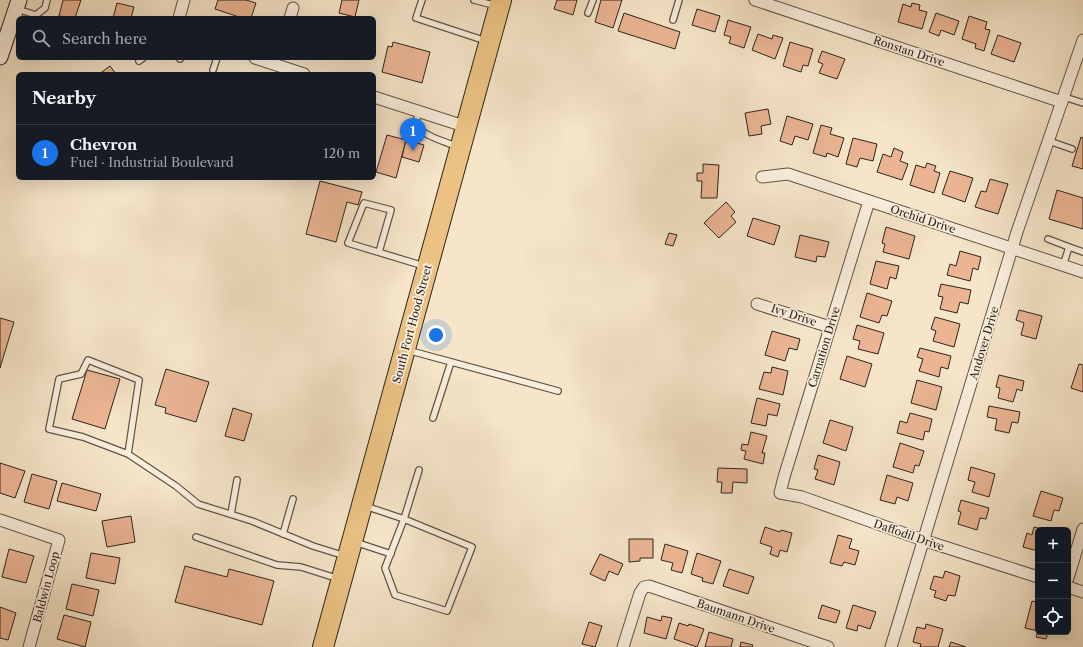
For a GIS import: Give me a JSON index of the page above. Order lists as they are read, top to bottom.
{
  "streets": {
    "highway": ["South Fort Hood Street"],
    "street": [
      "Ronstan Drive",
      "Orchid Drive",
      "Ivy Drive",
      "Andover Drive",
      "Carnation Drive",
      "Daffodil Drive",
      "Baldwin Loop",
      "Baumann Drive"
    ]
  },
  "crossings": [
    ["Ronstan Drive", "Andover Drive"],
    ["Orchid Drive", "Andover Drive"],
    ["Orchid Drive", "Carnation Drive"],
    ["Ivy Drive", "Carnation Drive"],
    ["Andover Drive", "Daffodil Drive"],
    ["Carnation Drive", "Daffodil Drive"]
  ],
  "page": {
    "search": "Search here",
    "heading": "Nearby",
    "pins": "1",
    "list": [
      {
        "mark": "1",
        "name": "Chevron",
        "note": "Fuel · Industrial Boulevard",
        "value": "120 m"
      }
    ],
    "map_buttons": ["+", "−"]
  }
}
